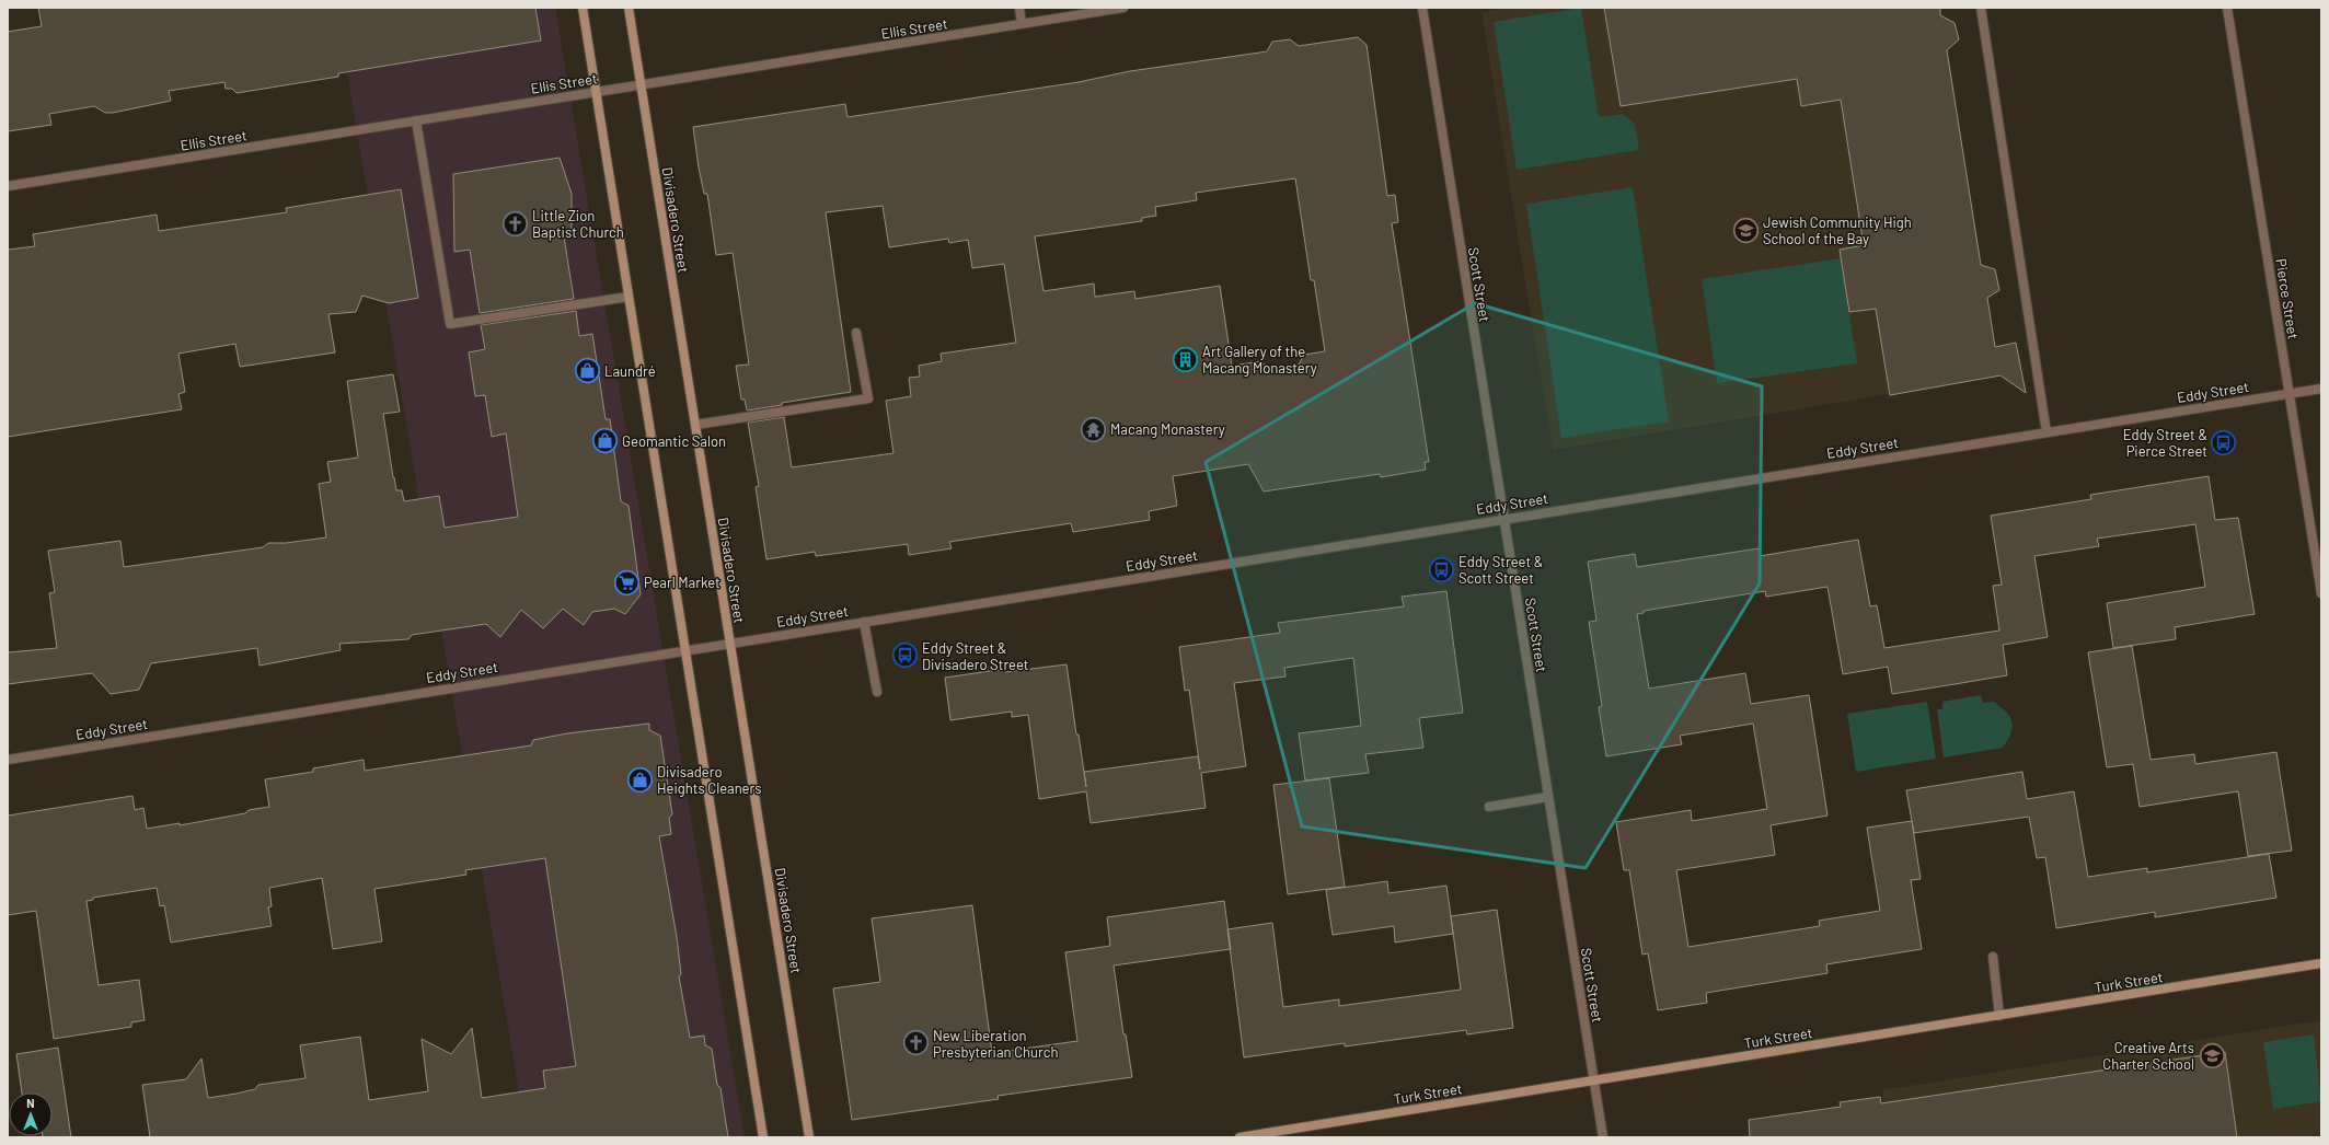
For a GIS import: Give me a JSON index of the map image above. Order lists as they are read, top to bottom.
{
  "streets": {
    "main road": ["Divisadero Street", "Turk Street"],
    "street": [
      "Ellis Street",
      "Scott Street",
      "Pierce Street",
      "Eddy Street"
    ]
  },
  "crossings": [
    ["Ellis Street", "Divisadero Street"],
    ["Divisadero Street", "Eddy Street"],
    ["Scott Street", "Eddy Street"],
    ["Scott Street", "Turk Street"],
    ["Pierce Street", "Eddy Street"]
  ],
  "places": {
    "church": ["Little Zion Baptist Church", "New Liberation Presbyterian Church"],
    "school or university": ["Jewish Community High School of the Bay", "Creative Arts Charter School"],
    "building": ["Art Gallery of the Macang Monastery"],
    "shop": ["Laundré", "Geomantic Salon", "Divisadero Heights Cleaners"],
    "temple": ["Macang Monastery"],
    "bus stop": ["Eddy Street & Pierce Street", "Eddy Street & Scott Street", "Eddy Street & Divisadero Street"],
    "supermarket": ["Pearl Market"]
  },
  "north": "top"
}
